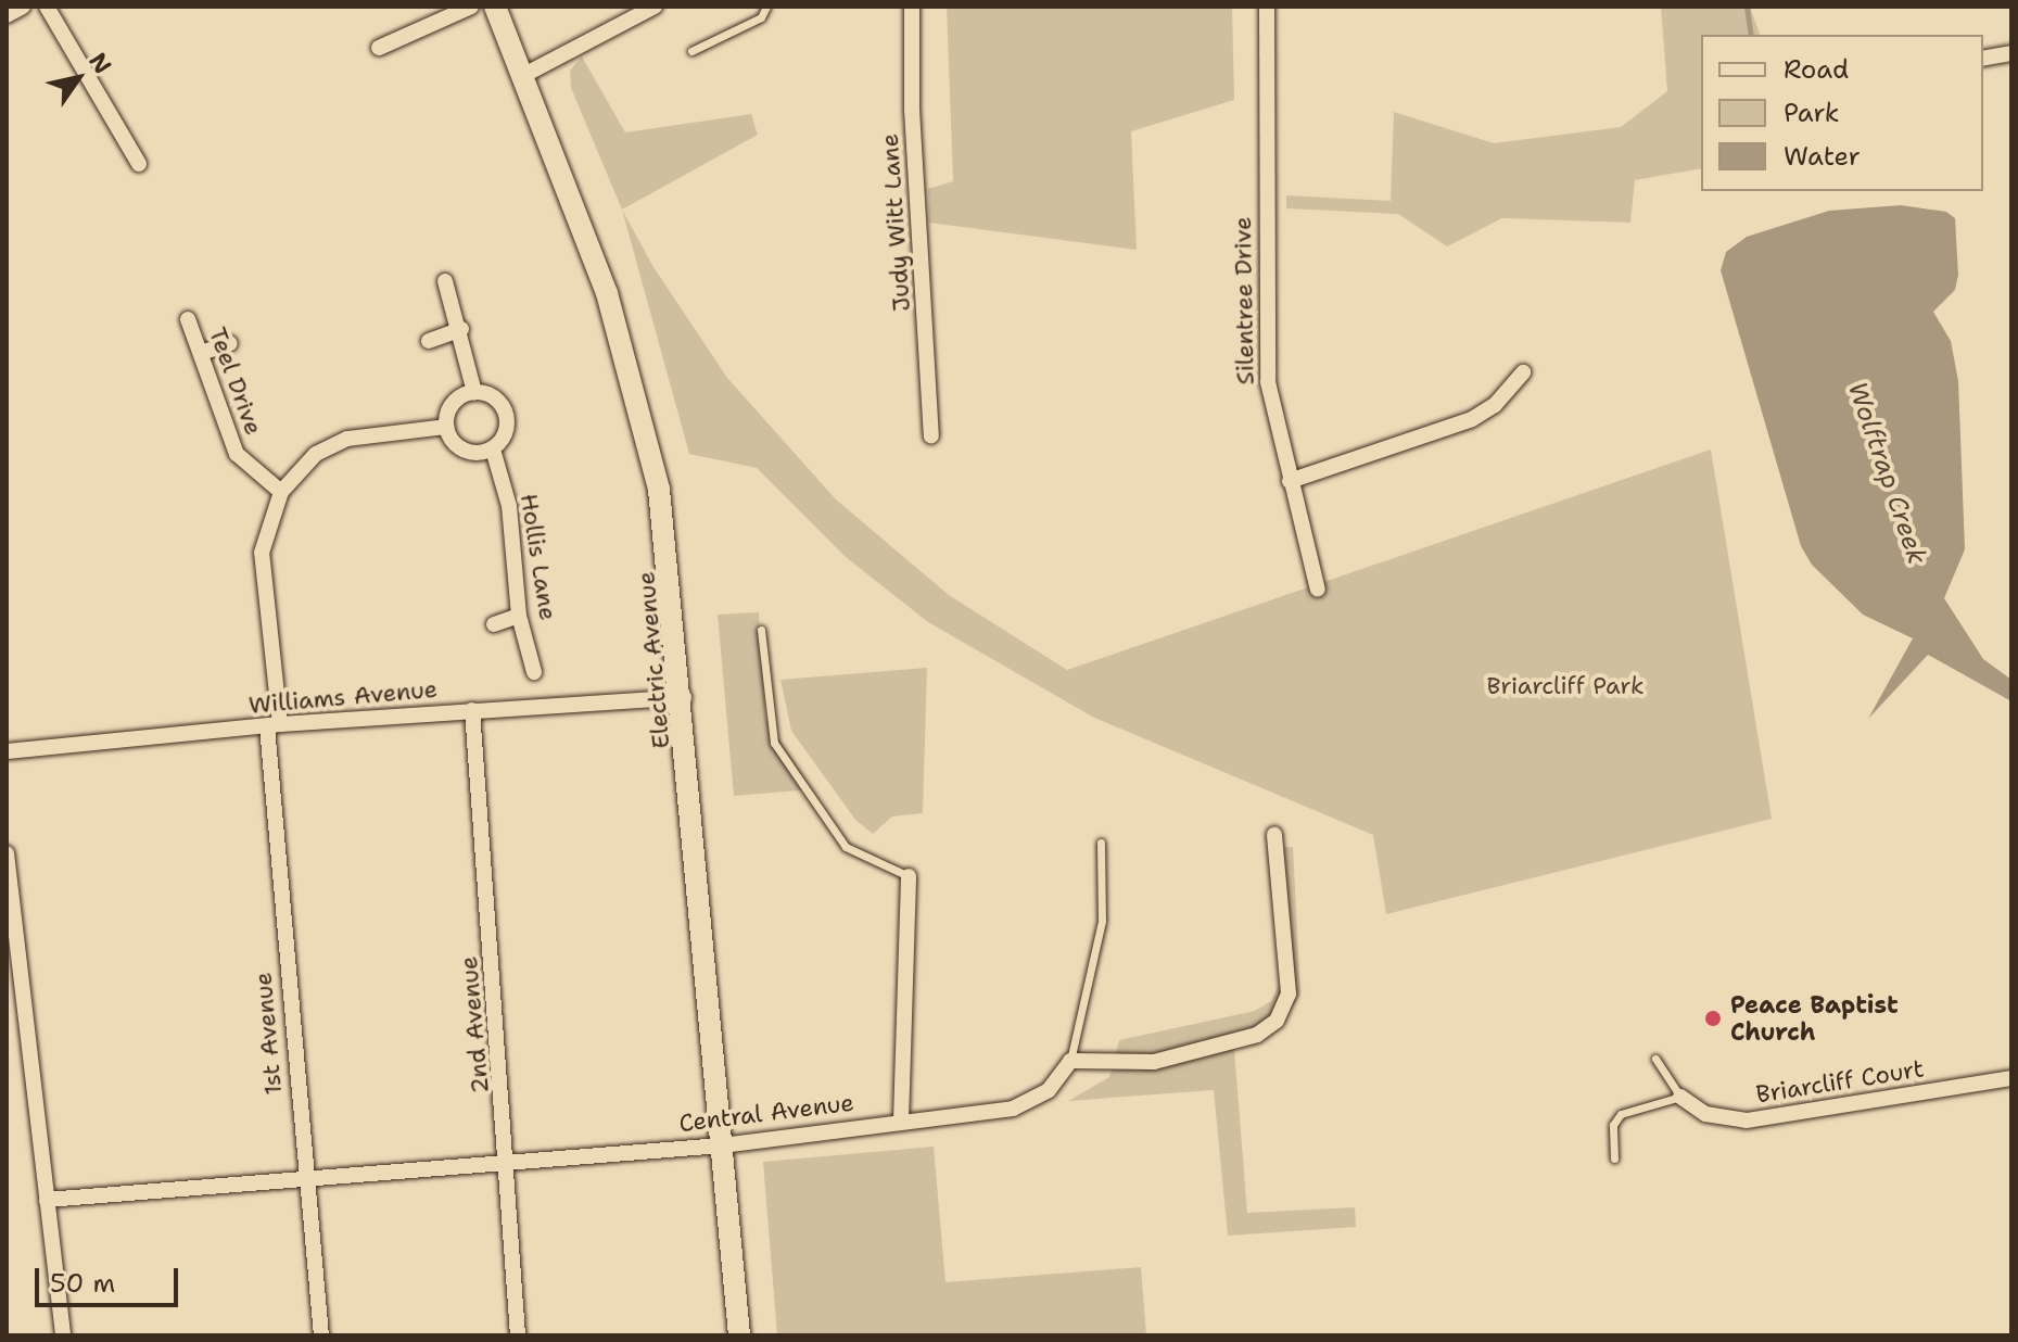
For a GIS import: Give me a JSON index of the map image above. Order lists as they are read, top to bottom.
{
  "streets": {
    "street": [
      "Judy Witt Lane",
      "Silentree Drive",
      "Teel Drive",
      "Hollis Lane",
      "Electric Avenue",
      "Williams Avenue",
      "2nd Avenue",
      "1st Avenue",
      "Briarcliff Court",
      "Central Avenue"
    ]
  },
  "crossings": [
    ["Electric Avenue", "Williams Avenue"],
    ["Electric Avenue", "Central Avenue"],
    ["Williams Avenue", "2nd Avenue"],
    ["Williams Avenue", "1st Avenue"],
    ["2nd Avenue", "Central Avenue"],
    ["1st Avenue", "Central Avenue"]
  ],
  "water": ["Wolftrap Creek"],
  "parks": ["Briarcliff Park"],
  "places": ["Peace Baptist Church"],
  "legend": ["Road", "Park", "Water"],
  "scale_bar": "50 m",
  "north": "top right"
}
